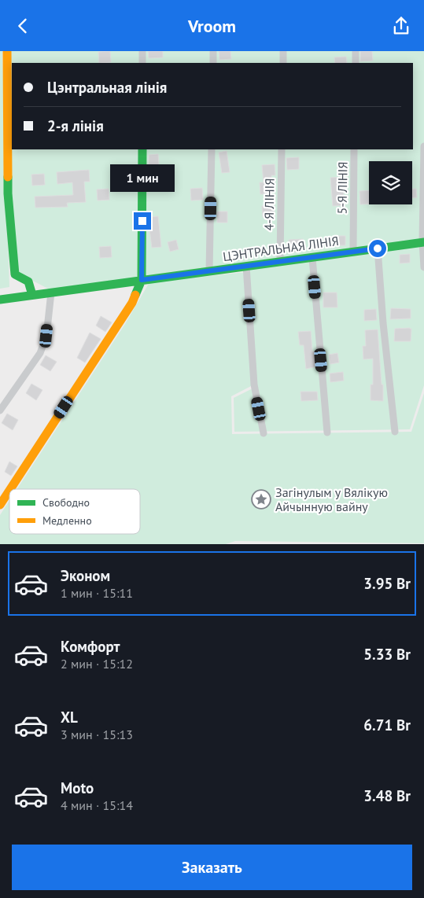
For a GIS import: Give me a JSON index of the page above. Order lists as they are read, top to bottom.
{
  "streets": {
    "street": ["5-Я ЛІНІЯ", "4-Я ЛІНІЯ", "ЦЭНТРАЛЬНАЯ ЛІНІЯ"]
  },
  "crossings": [
    ["5-Я ЛІНІЯ", "ЦЭНТРАЛЬНАЯ ЛІНІЯ"],
    ["4-Я ЛІНІЯ", "ЦЭНТРАЛЬНАЯ ЛІНІЯ"]
  ],
  "places": {
    "place": ["Загінулым у Вялікую Айчынную вайну"]
  },
  "legend": ["Свободно", "Медленно"],
  "page": {
    "header": "Vroom",
    "banner": ["Цэнтральная лінія", "2-я лінія"],
    "bubble": "1 мин",
    "list": [
      {
        "name": "Эконом",
        "note": "1 мин · 15:11",
        "value": "3.95 Br"
      },
      {
        "name": "Комфорт",
        "note": "2 мин · 15:12",
        "value": "5.33 Br"
      },
      {
        "name": "XL",
        "note": "3 мин · 15:13",
        "value": "6.71 Br"
      },
      {
        "name": "Moto",
        "note": "4 мин · 15:14",
        "value": "3.48 Br"
      }
    ],
    "buttons": "Заказать"
  }
}
